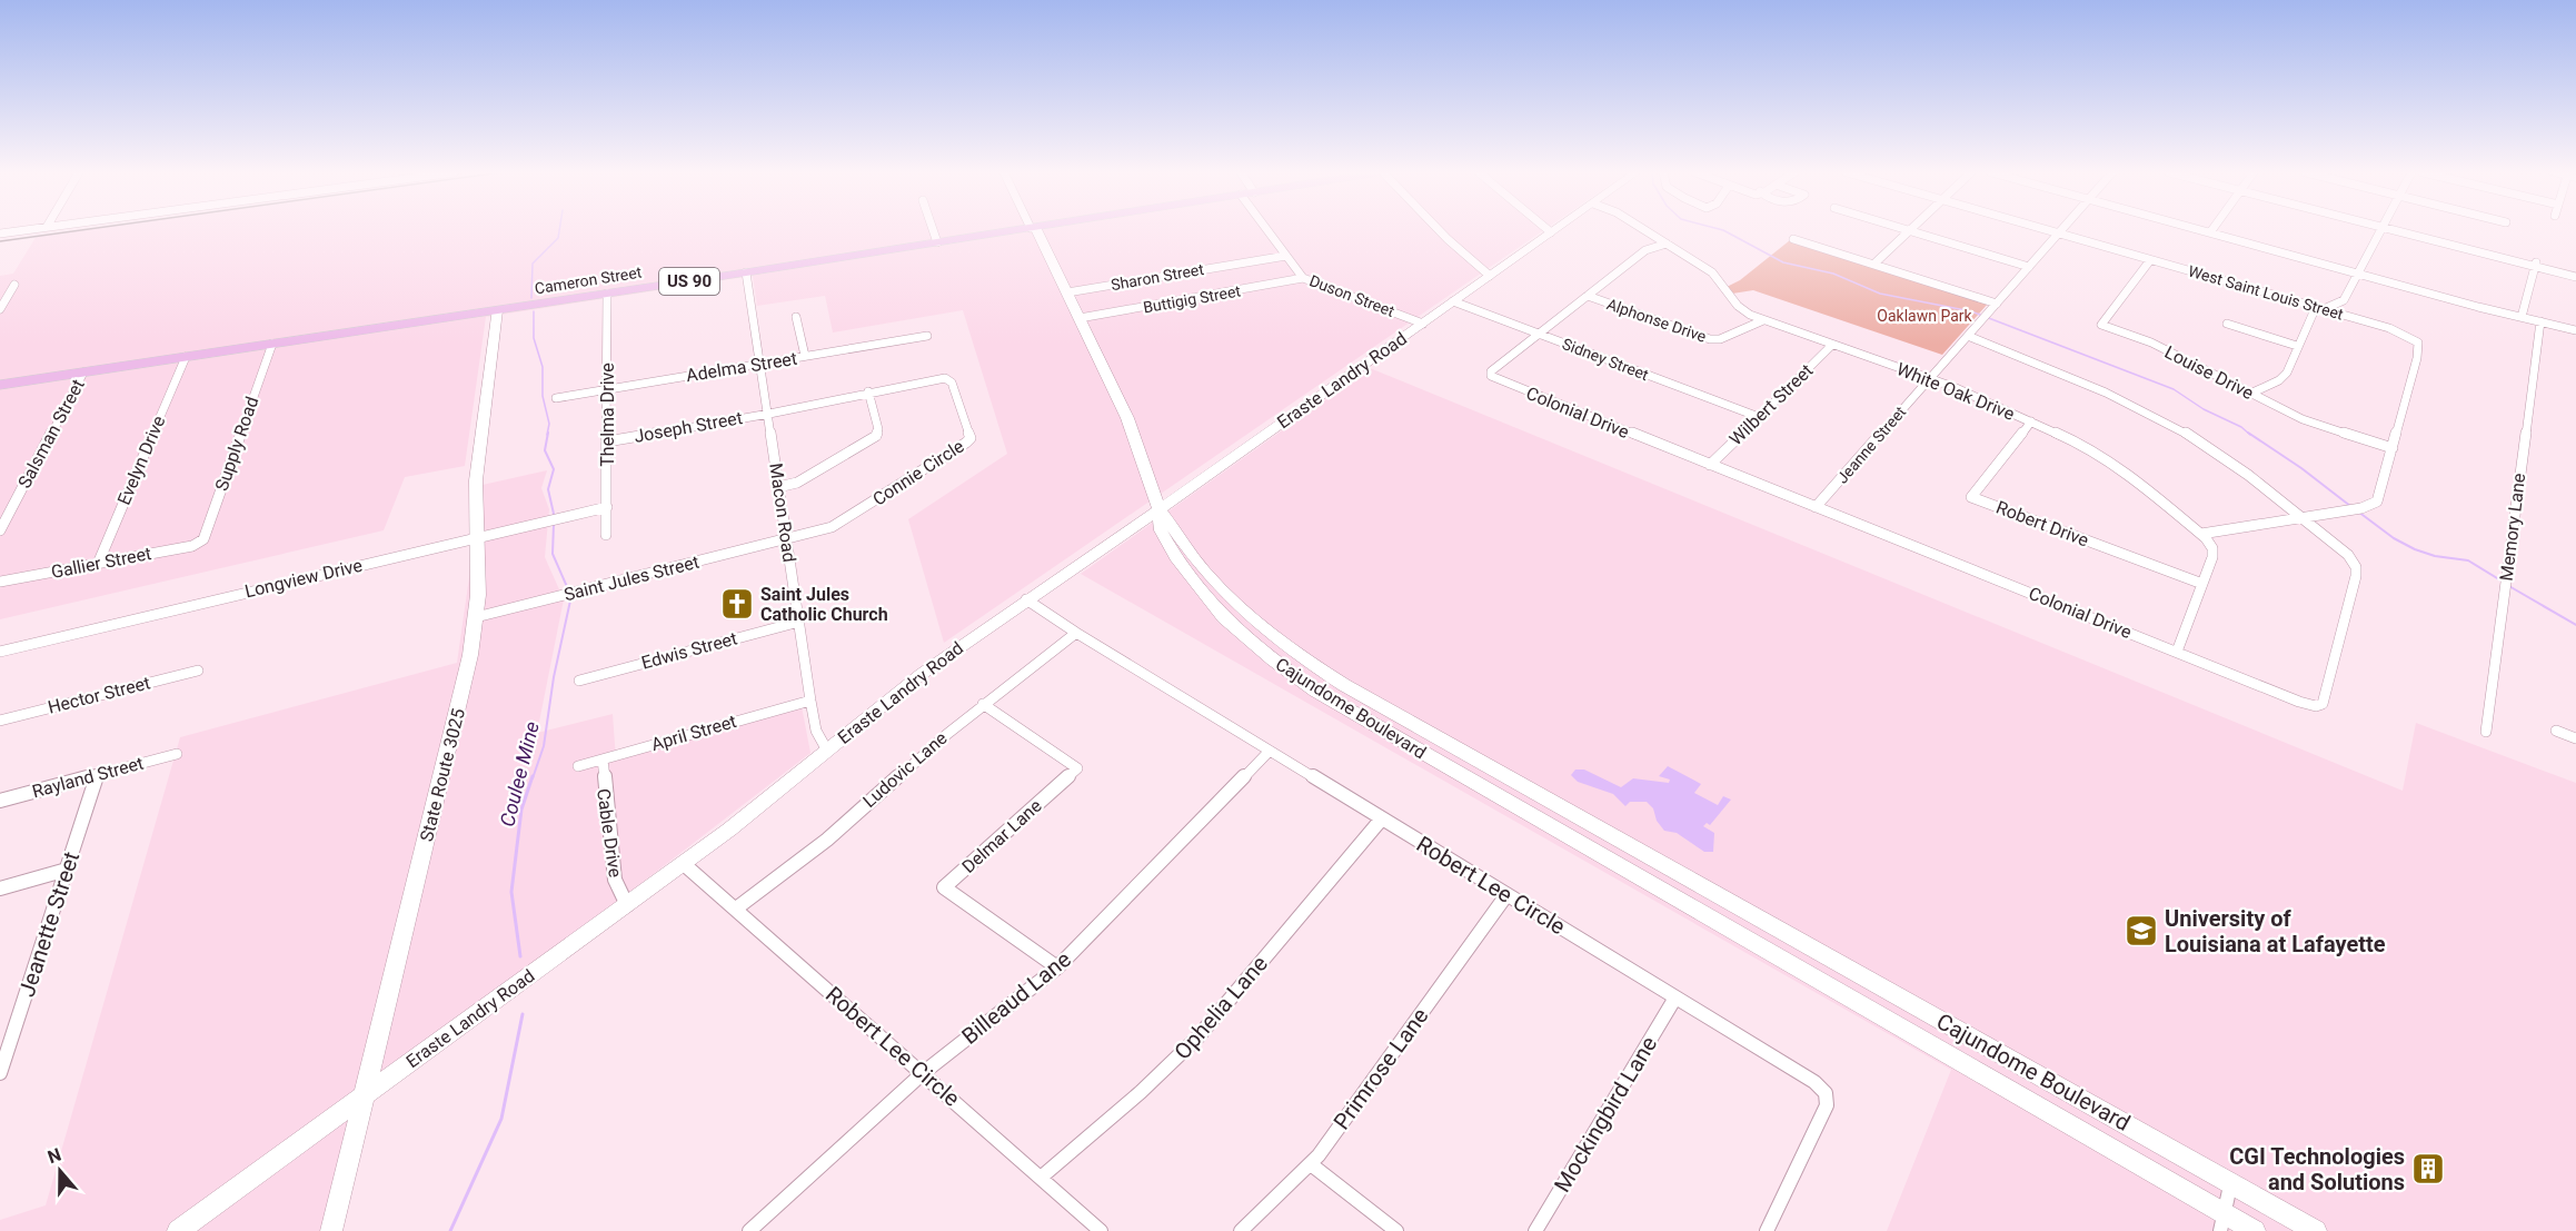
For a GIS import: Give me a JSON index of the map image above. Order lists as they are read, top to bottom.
{
  "streets": {
    "main road": ["Cameron Street", "US 90"],
    "street": [
      "Sharon Street",
      "West Saint Louis Street",
      "Duson Street",
      "Buttigig Street",
      "Alphonse Drive",
      "Sidney Street",
      "Adelma Street",
      "Louise Drive",
      "Eraste Landry Road",
      "White Oak Drive",
      "Wilbert Street",
      "Colonial Drive",
      "Thelma Drive",
      "Joseph Street",
      "Salsman Street",
      "Supply Road",
      "Jeanne Street",
      "Evelyn Drive",
      "Connie Circle",
      "Macon Road",
      "Robert Drive",
      "Memory Lane",
      "Gallier Street",
      "Longview Drive",
      "Saint Jules Street",
      "Edwis Street",
      "Hector Street",
      "Cajundome Boulevard",
      "April Street",
      "Ludovic Lane",
      "State Route 3025",
      "Rayland Street",
      "Cable Drive",
      "Delmar Lane",
      "Robert Lee Circle",
      "Jeanette Street",
      "Billeaud Lane",
      "Ophelia Lane",
      "Primrose Lane",
      "Mockingbird Lane"
    ]
  },
  "crossings": [
    ["Sharon Street", "Duson Street"],
    ["Sharon Street", "Cajundome Boulevard"],
    ["Cameron Street", "Thelma Drive"],
    ["Cameron Street", "Salsman Street"],
    ["Cameron Street", "Supply Road"],
    ["Cameron Street", "Evelyn Drive"],
    ["Cameron Street", "Macon Road"],
    ["Cameron Street", "State Route 3025"],
    ["West Saint Louis Street", "Louise Drive"],
    ["West Saint Louis Street", "Jeanne Street"],
    ["Duson Street", "Buttigig Street"],
    ["Duson Street", "Eraste Landry Road"],
    ["Buttigig Street", "Cajundome Boulevard"],
    ["Alphonse Drive", "White Oak Drive"],
    ["Alphonse Drive", "Colonial Drive"],
    ["Sidney Street", "Eraste Landry Road"],
    ["Sidney Street", "Wilbert Street"],
    ["Sidney Street", "Colonial Drive"],
    ["Adelma Street", "Thelma Drive"],
    ["Adelma Street", "Macon Road"],
    ["Eraste Landry Road", "Macon Road"],
    ["Eraste Landry Road", "Cajundome Boulevard"],
    ["Eraste Landry Road", "State Route 3025"],
    ["Eraste Landry Road", "Cable Drive"],
    ["Eraste Landry Road", "Robert Lee Circle"],
    ["White Oak Drive", "Wilbert Street"],
    ["White Oak Drive", "Colonial Drive"],
    ["White Oak Drive", "Jeanne Street"],
    ["White Oak Drive", "Robert Drive"],
    ["Wilbert Street", "Colonial Drive"],
    ["Colonial Drive", "Jeanne Street"],
    ["Thelma Drive", "Joseph Street"],
    ["Thelma Drive", "Longview Drive"],
    ["Joseph Street", "Connie Circle"],
    ["Joseph Street", "Macon Road"],
    ["Supply Road", "Gallier Street"],
    ["Evelyn Drive", "Gallier Street"],
    ["Connie Circle", "Macon Road"],
    ["Connie Circle", "Saint Jules Street"],
    ["Macon Road", "Saint Jules Street"],
    ["Macon Road", "Edwis Street"],
    ["Macon Road", "April Street"],
    ["Longview Drive", "State Route 3025"],
    ["Saint Jules Street", "State Route 3025"],
    ["April Street", "Cable Drive"],
    ["Ludovic Lane", "Delmar Lane"],
    ["Ludovic Lane", "Robert Lee Circle"],
    ["Rayland Street", "Jeanette Street"],
    ["Delmar Lane", "Billeaud Lane"],
    ["Robert Lee Circle", "Billeaud Lane"],
    ["Robert Lee Circle", "Ophelia Lane"],
    ["Robert Lee Circle", "Primrose Lane"],
    ["Robert Lee Circle", "Mockingbird Lane"]
  ],
  "water": ["Coulee Mine"],
  "parks": ["Oaklawn Park"],
  "places": {
    "church": ["Saint Jules Catholic Church"],
    "school or university": ["University of Louisiana at Lafayette"],
    "building": ["CGI Technologies and Solutions"]
  },
  "north": "top"
}
